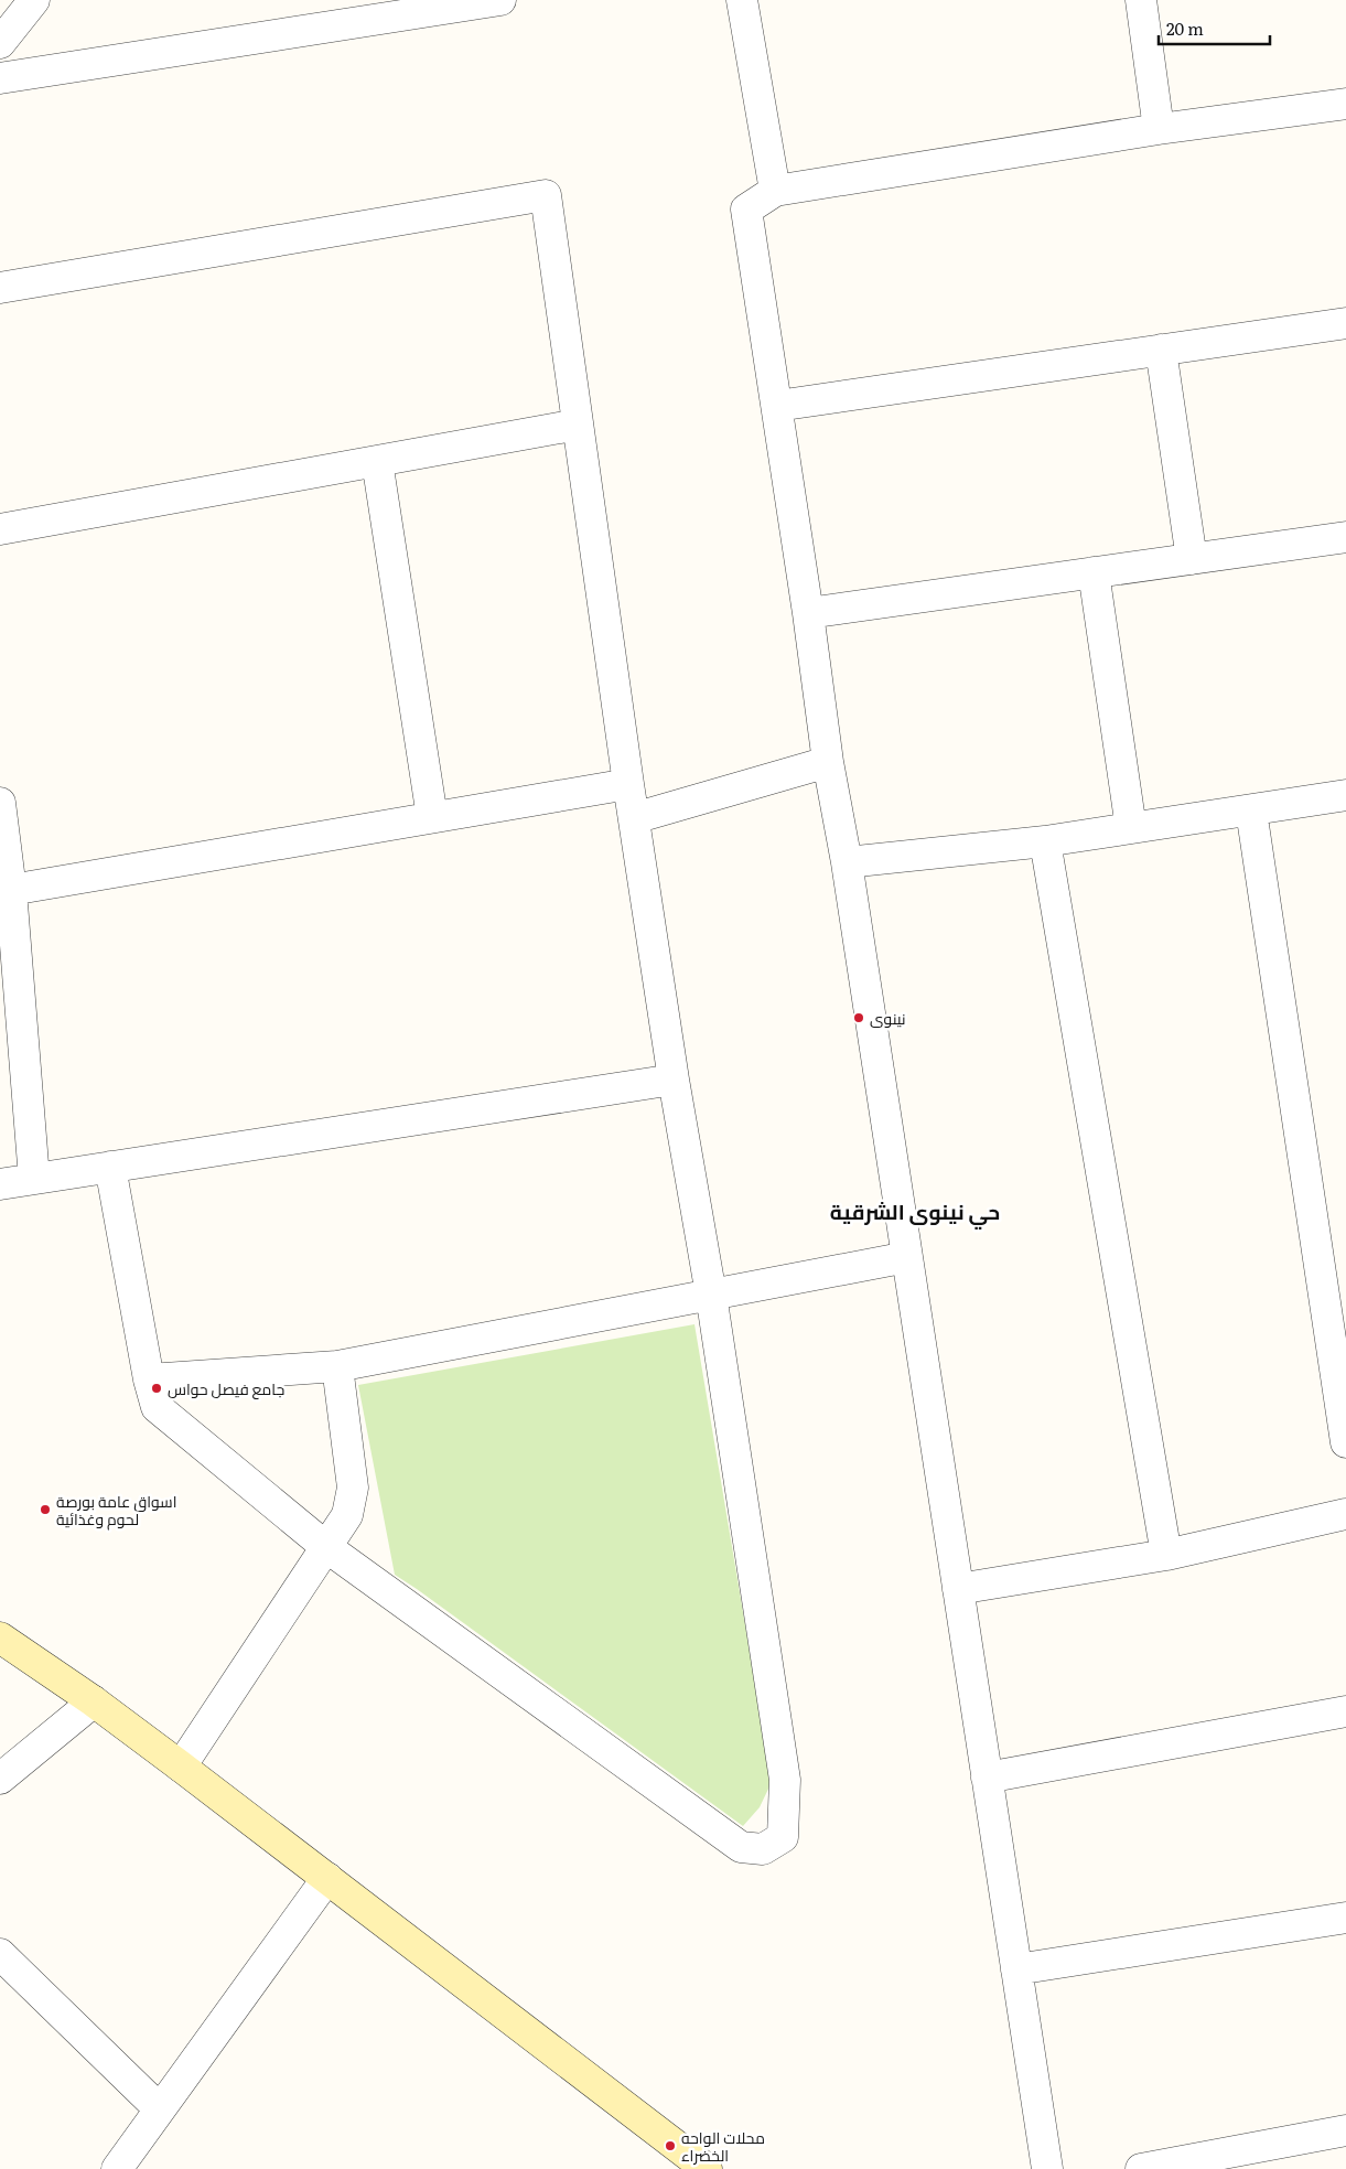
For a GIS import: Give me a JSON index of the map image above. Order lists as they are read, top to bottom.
{
  "districts": ["حي نينوى الشرقية"],
  "places": [
    "نينوى",
    "جامع فيصل حواس",
    "اسواق عامة بورصة لحوم وغذائية",
    "محلات الواحه الخضراء"
  ],
  "scale_bar": "20 m"
}
